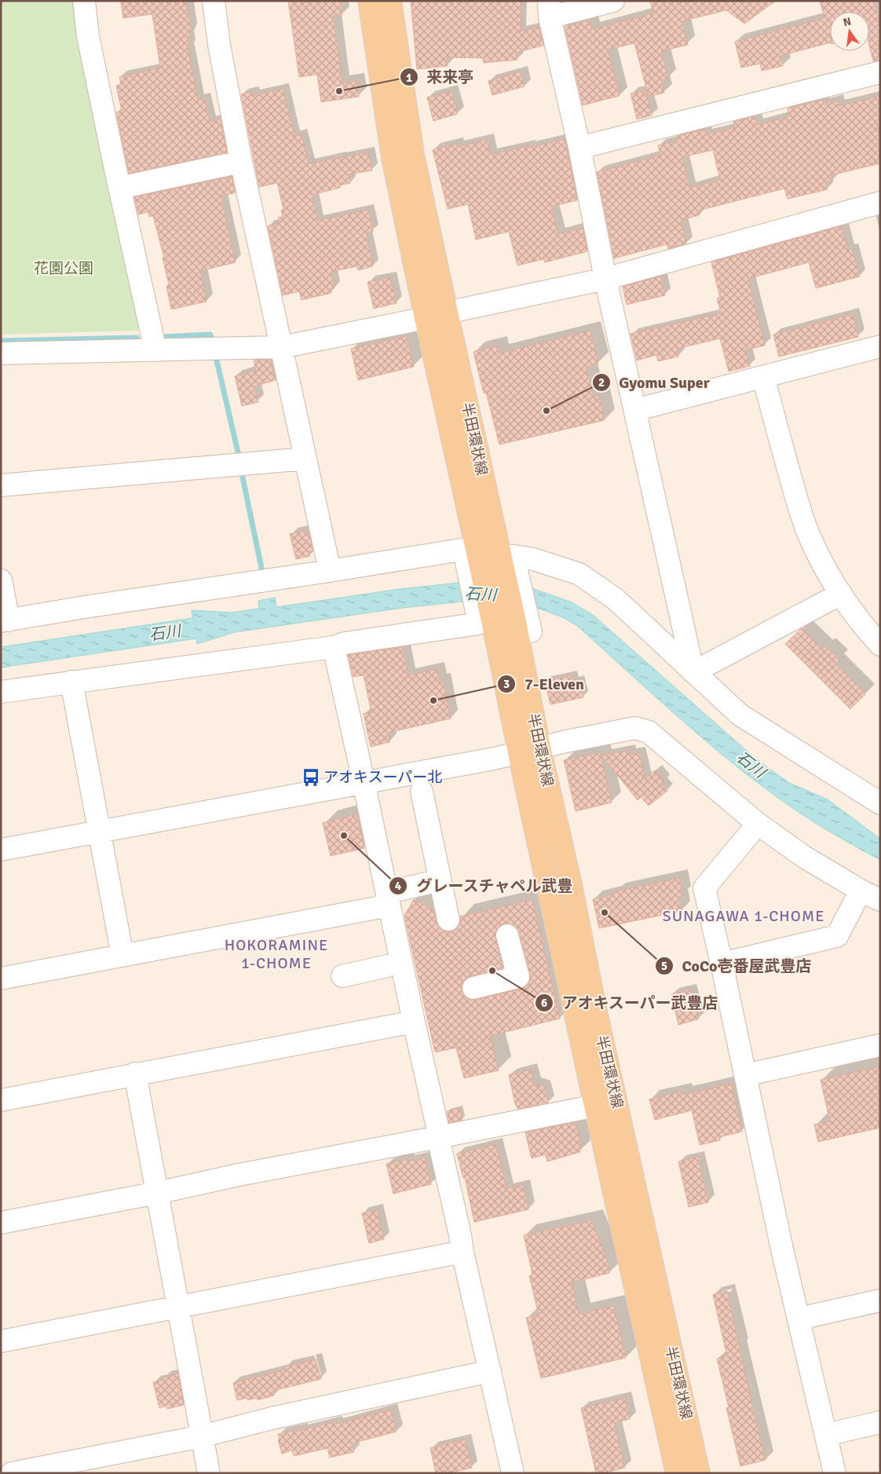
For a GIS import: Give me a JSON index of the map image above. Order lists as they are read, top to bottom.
{
  "streets": {
    "main road": ["半田環状線"]
  },
  "districts": ["SUNAGAWA 1-CHOME", "HOKORAMINE 1-CHOME"],
  "water": ["石川"],
  "parks": ["花園公園"],
  "places": {
    "other": [
      "来来亭",
      "Gyomu Super",
      "7-Eleven",
      "グレースチャペル武豊",
      "CoCo壱番屋武豊店",
      "アオキスーパー武豊店"
    ],
    "bus stop": ["アオキスーパー北"]
  },
  "north": "top"
}
